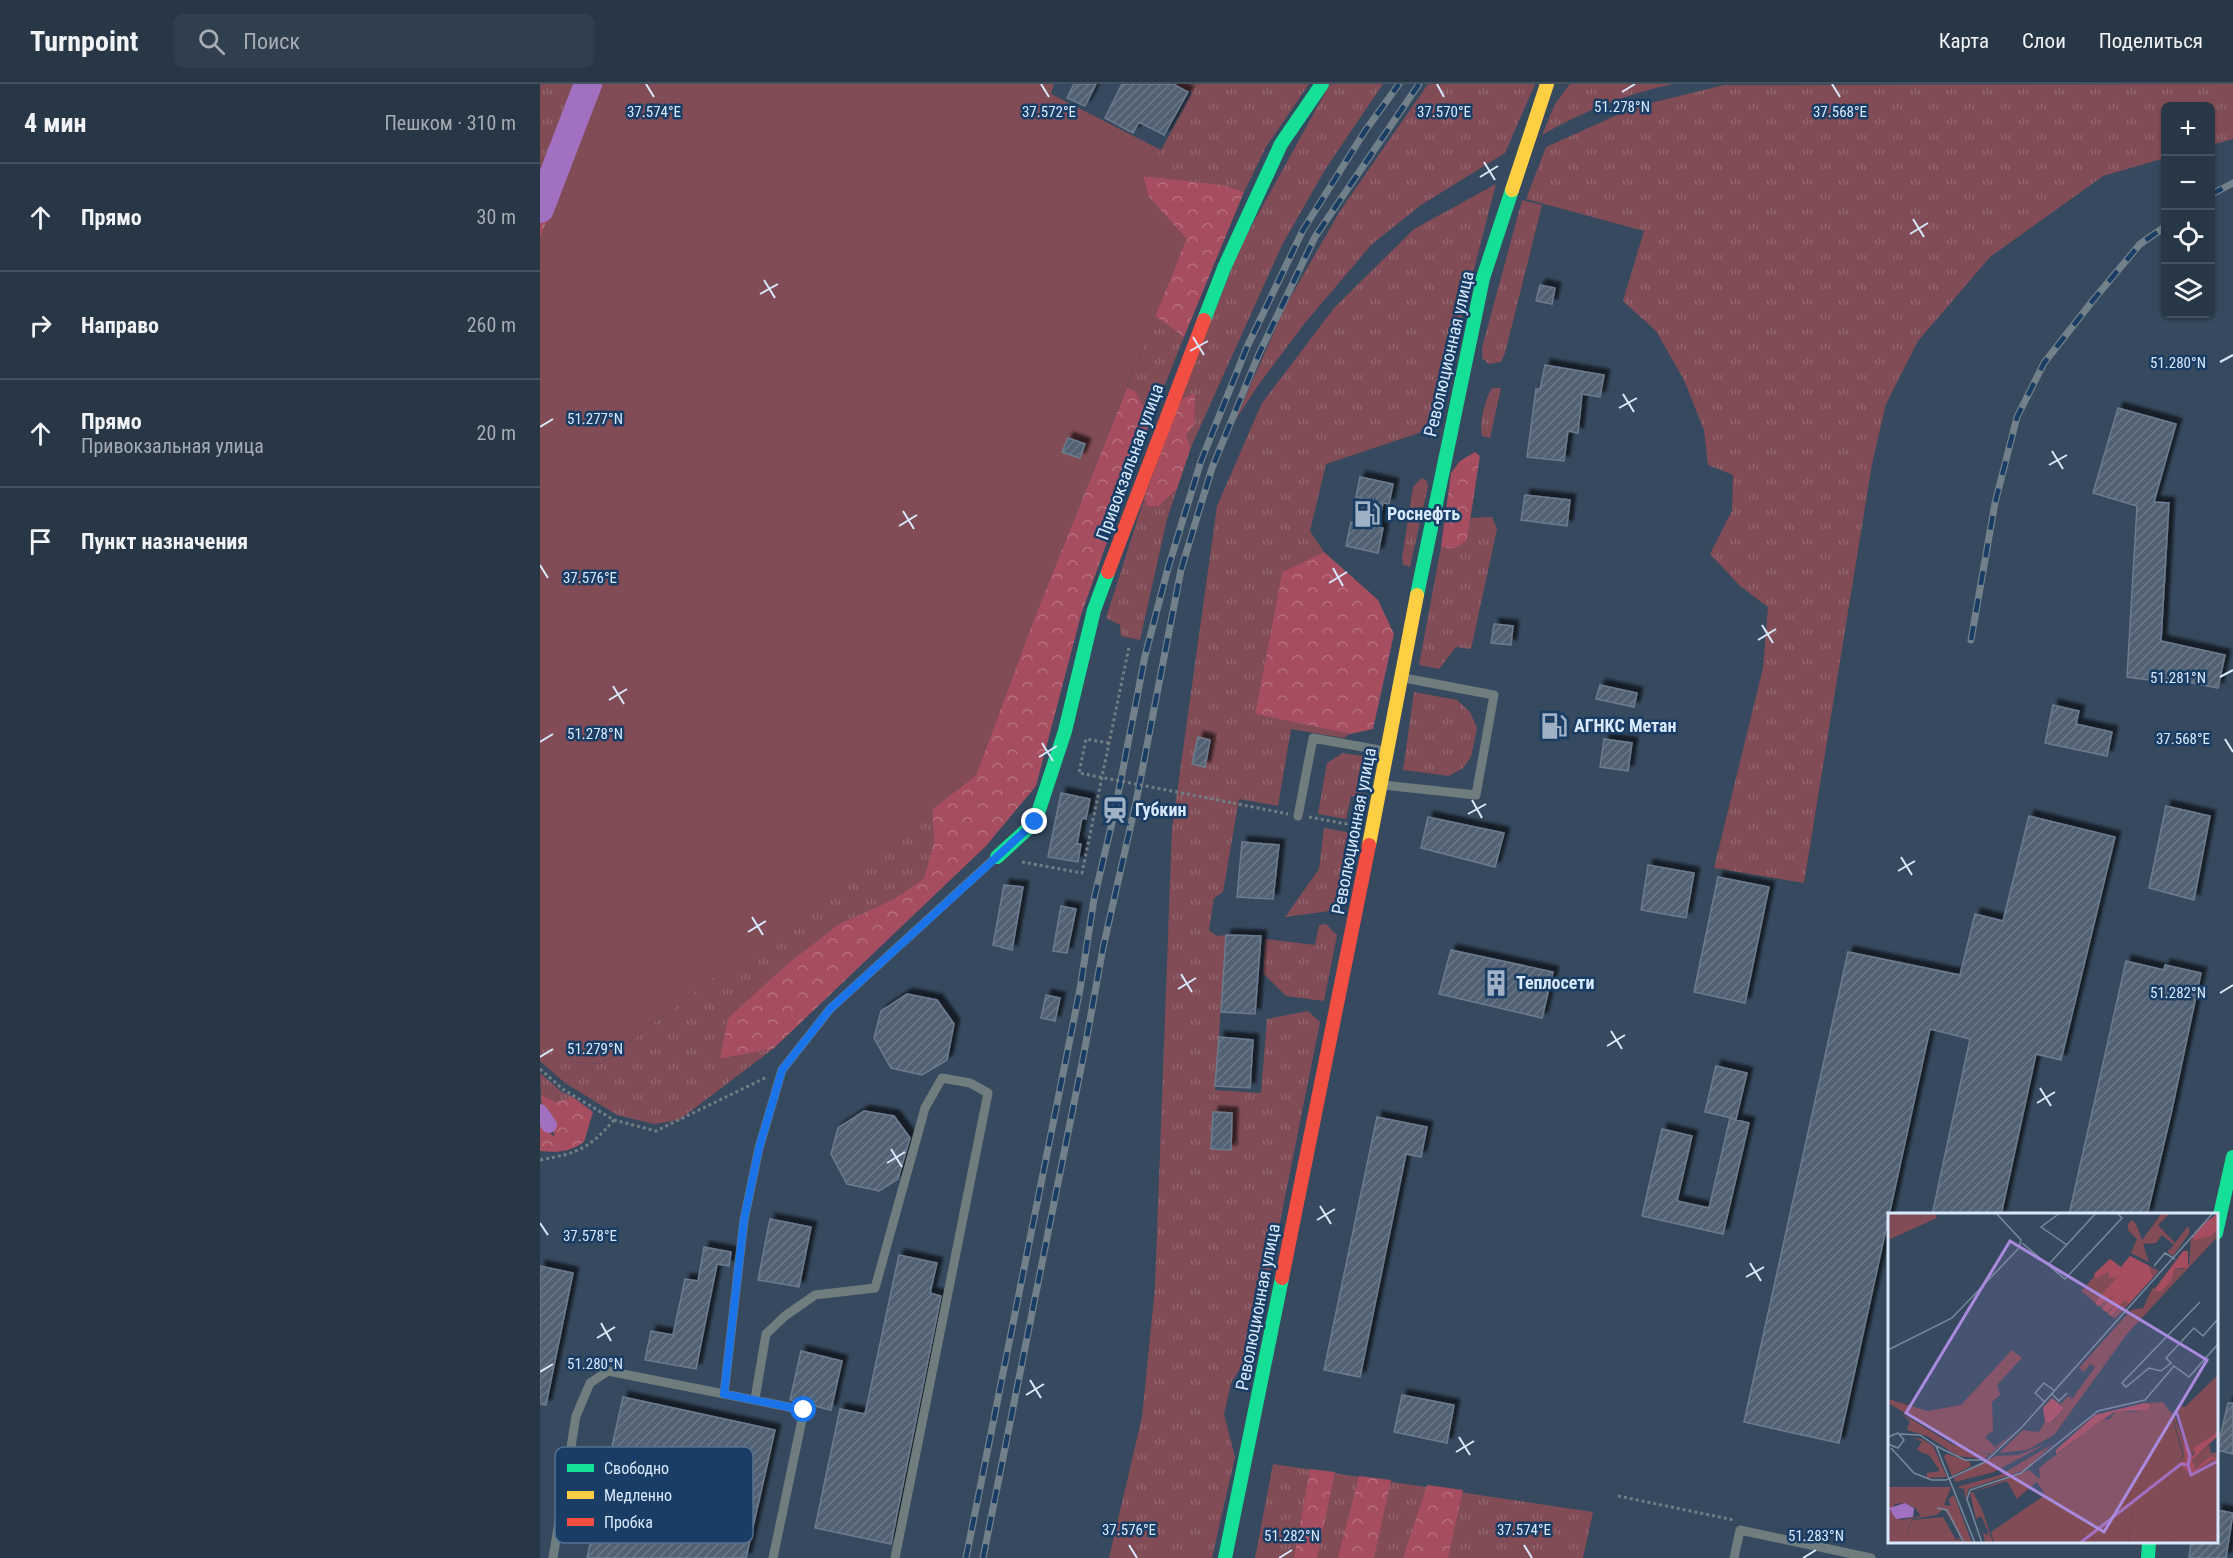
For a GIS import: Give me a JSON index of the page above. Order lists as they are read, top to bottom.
{
  "streets": {
    "street": ["Революционная улица", "Привокзальная улица"]
  },
  "places": {
    "fuel station": ["Роснефть", "АГНКС Метан"],
    "station": ["Губкин"],
    "building": ["Теплосети"]
  },
  "legend": ["Свободно", "Медленно", "Пробка"],
  "page": {
    "header": "Turnpoint",
    "search": "Поиск",
    "nav": ["Карта", "Слои", "Поделиться"],
    "heading": ["4 мин", "Пешком · 310 m"],
    "map_buttons": ["+", "−"],
    "list": [
      ["Прямо", "30 m"],
      ["Направо", "260 m"],
      ["Прямо", "Привокзальная улица", "20 m"],
      "Пункт назначения"
    ]
  },
  "coordinates": [
    "51.278°N",
    "37.574°E",
    "37.572°E",
    "37.570°E",
    "37.568°E",
    "51.280°N",
    "51.277°N",
    "37.576°E",
    "51.281°N",
    "51.282°N",
    "51.279°N",
    "37.578°E",
    "51.283°N"
  ]
}
